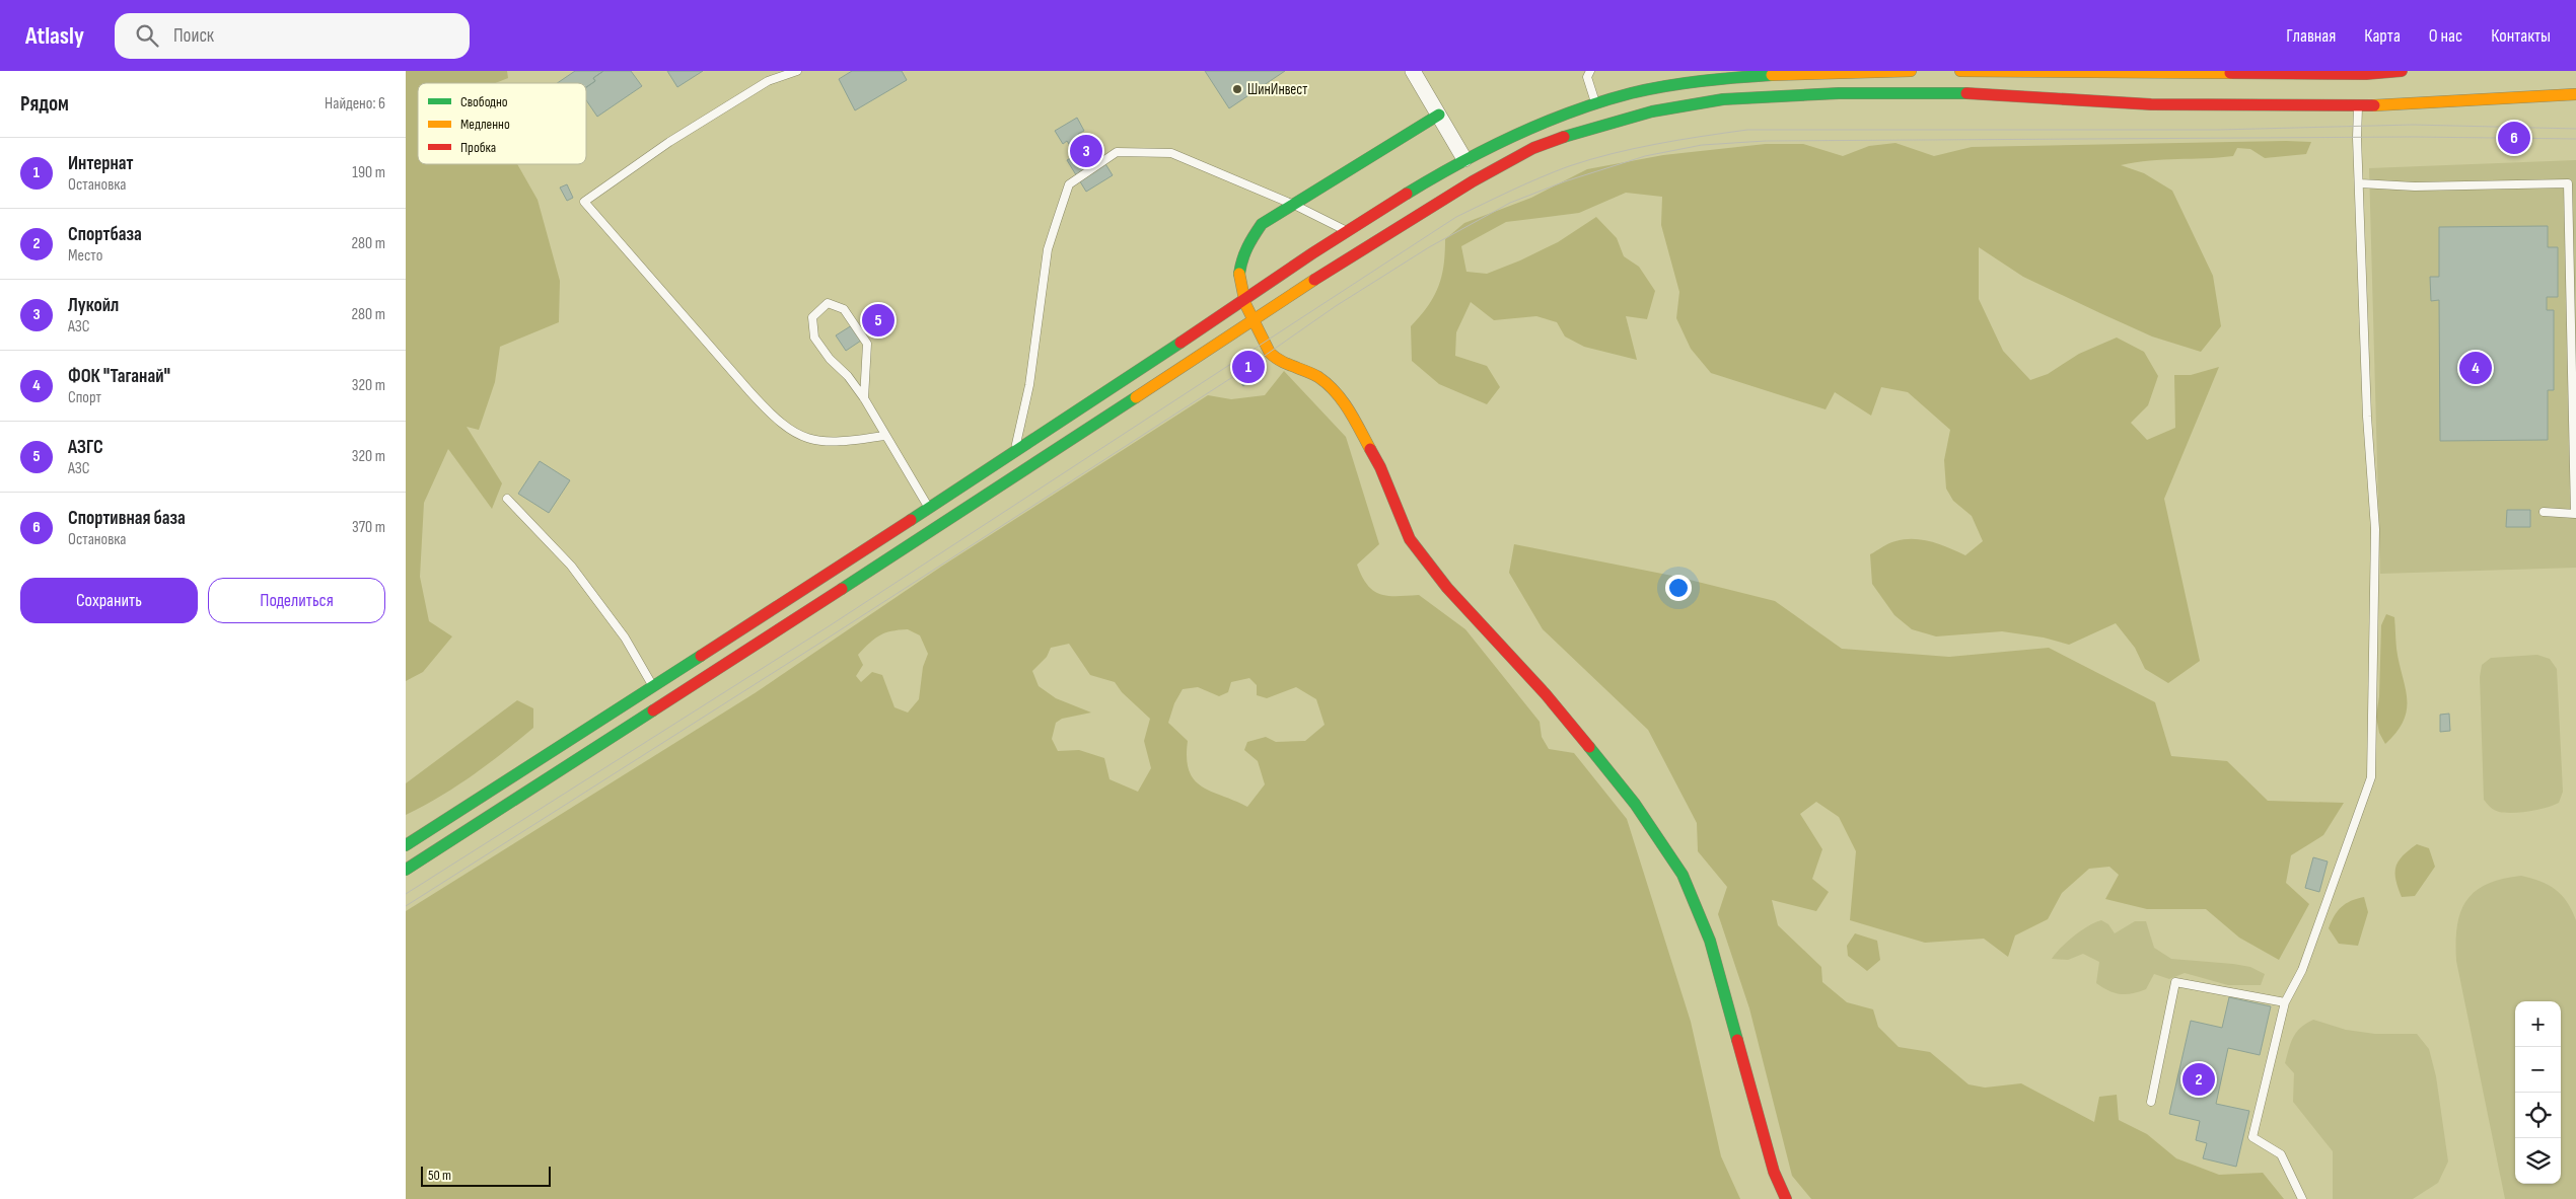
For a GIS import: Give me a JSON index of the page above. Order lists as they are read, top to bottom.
{
  "places": ["ШинИнвест"],
  "legend": ["Свободно", "Медленно", "Пробка"],
  "scale_bar": "50 m",
  "page": {
    "header": "Atlasly",
    "search": "Поиск",
    "nav": [
      "Главная",
      "Карта",
      "О нас",
      "Контакты"
    ],
    "heading": ["Рядом", "Найдено: 6"],
    "pins": [
      "6",
      "3",
      "5",
      "1",
      "4",
      "2"
    ],
    "list": [
      {
        "mark": "1",
        "name": "Интернат",
        "note": "Остановка",
        "value": "190 m"
      },
      {
        "mark": "2",
        "name": "Спортбаза",
        "note": "Место",
        "value": "280 m"
      },
      {
        "mark": "3",
        "name": "Лукойл",
        "note": "АЗС",
        "value": "280 m"
      },
      {
        "mark": "4",
        "name": "ФОК \"Таганай\"",
        "note": "Спорт",
        "value": "320 m"
      },
      {
        "mark": "5",
        "name": "АЗГС",
        "note": "АЗС",
        "value": "320 m"
      },
      {
        "mark": "6",
        "name": "Спортивная база",
        "note": "Остановка",
        "value": "370 m"
      }
    ],
    "buttons": ["Сохранить", "Поделиться"],
    "map_buttons": ["+", "−"],
    "scale": "50 m"
  }
}
